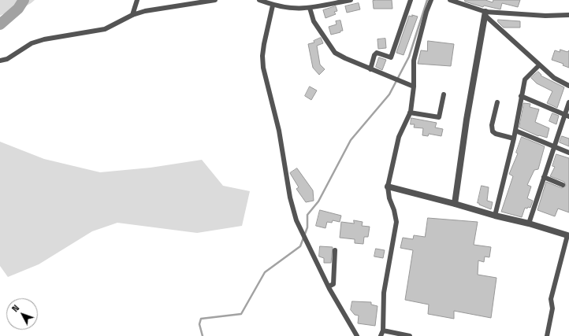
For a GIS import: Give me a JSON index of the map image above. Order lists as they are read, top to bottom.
{
  "north": "top left"
}
